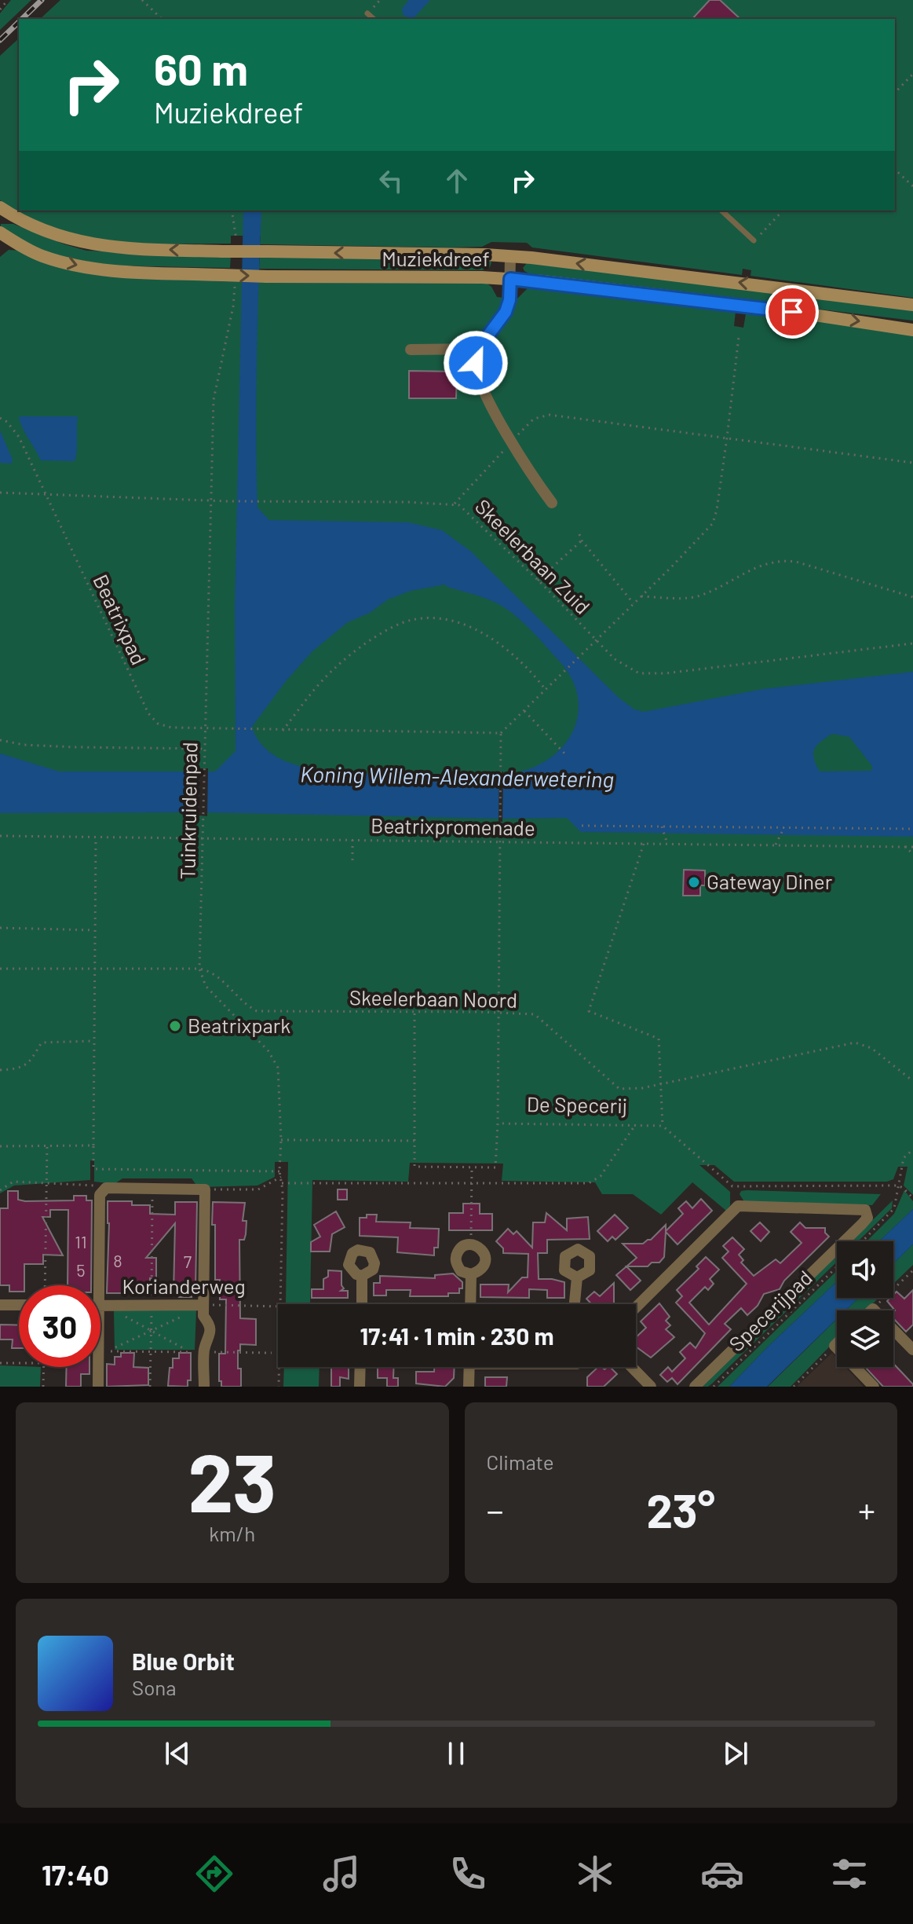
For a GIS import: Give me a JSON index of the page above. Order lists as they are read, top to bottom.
{
  "streets": {
    "main road": ["Muziekdreef"],
    "street": ["Korianderweg"],
    "path": [
      "Skeelerbaan Zuid",
      "Beatrixpad",
      "Tuinkruidenpad",
      "Beatrixpromenade",
      "Skeelerbaan Noord",
      "De Specerij",
      "Specerijpad"
    ]
  },
  "crossings": [
    ["Skeelerbaan Zuid", "Beatrixpad"],
    ["Skeelerbaan Zuid", "Tuinkruidenpad"],
    ["Beatrixpad", "Tuinkruidenpad"],
    ["Tuinkruidenpad", "Beatrixpromenade"],
    ["Tuinkruidenpad", "Skeelerbaan Noord"]
  ],
  "water": ["Koning Willem-Alexanderwetering"],
  "places": ["Gateway Diner", "Beatrixpark"],
  "house_numbers": [
    "11",
    "8",
    "7",
    "5"
  ],
  "page": {
    "turn": ["60 m", "Muziekdreef"],
    "limit": "30",
    "trip": "17:41 · 1 min · 230 m",
    "tile": [
      ["23", "km/h"],
      "Climate"
    ],
    "heat": ["−", "23°", "+"],
    "song": ["Blue Orbit", "Sona"],
    "tabs": "17:40"
  }
}
